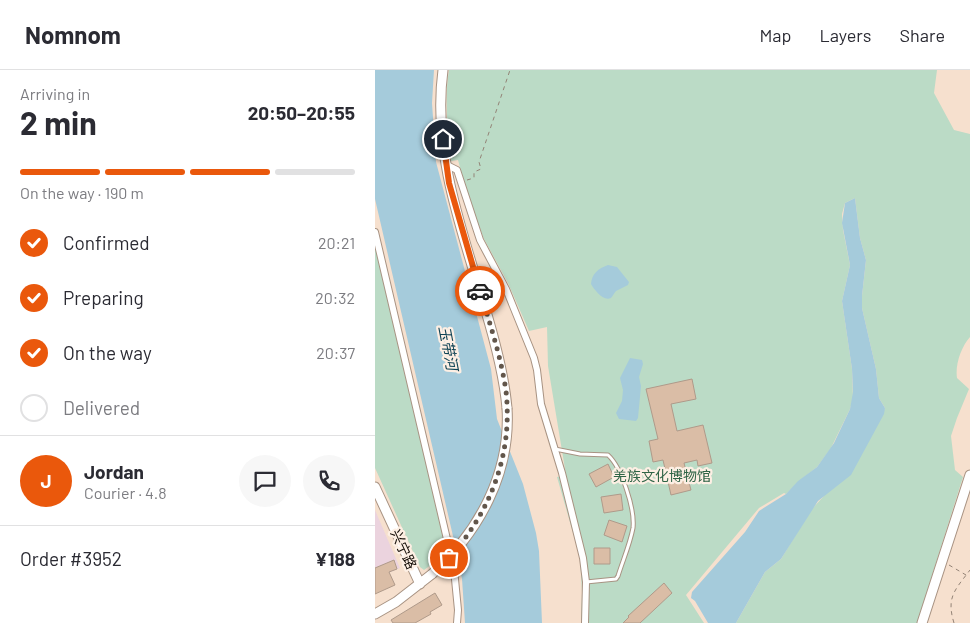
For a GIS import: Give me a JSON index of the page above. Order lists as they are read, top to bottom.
{
  "streets": {
    "main road": ["兴宁路"]
  },
  "water": ["玉带河"],
  "parks": ["羌族文化博物馆"],
  "page": {
    "header": "Nomnom",
    "nav": ["Map", "Layers", "Share"],
    "heading": ["2 min", "Arriving in", "20:50–20:55"],
    "panel": [
      "Jordan",
      "Courier · 4.8",
      "Order #3952",
      "¥188"
    ],
    "bar": "On the way · 190 m",
    "list": [
      ["Confirmed", "20:21"],
      ["Preparing", "20:32"],
      ["On the way", "20:37"],
      "Delivered"
    ],
    "round": "J"
  }
}
